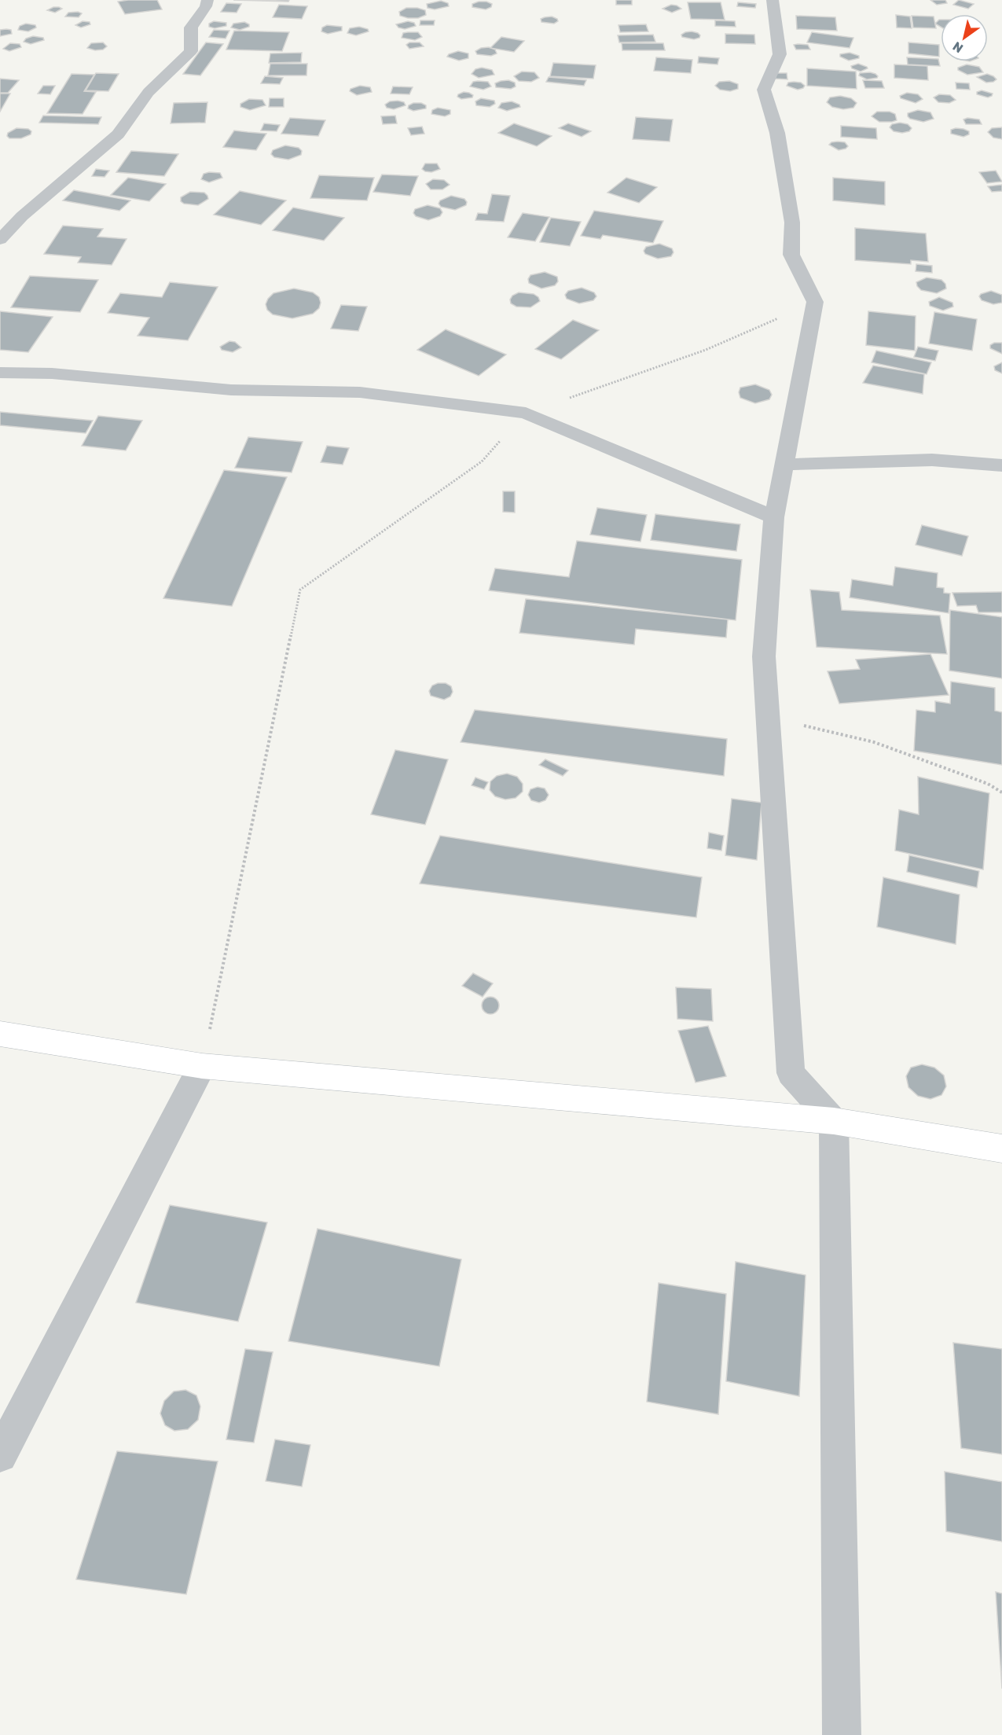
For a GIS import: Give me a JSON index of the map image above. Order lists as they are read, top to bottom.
{
  "north": "bottom left"
}
